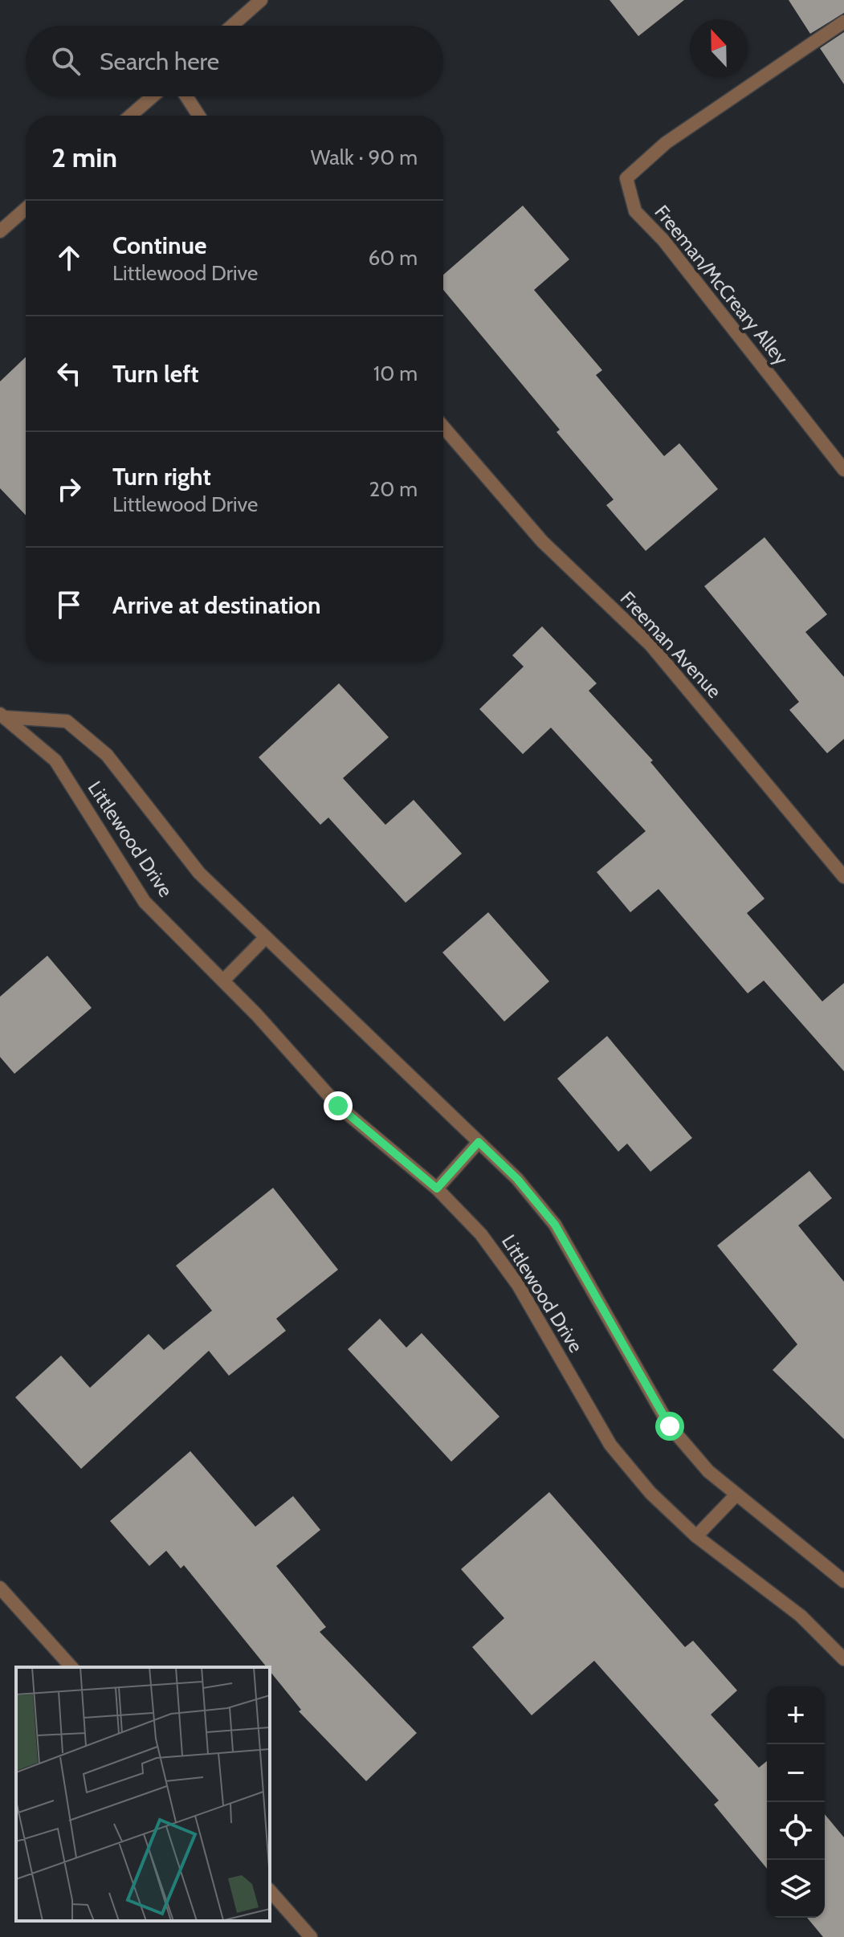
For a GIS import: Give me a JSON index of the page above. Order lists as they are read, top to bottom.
{
  "streets": {
    "street": ["Freeman/McCreary Alley", "Freeman Avenue", "Littlewood Drive"]
  },
  "north": "top",
  "page": {
    "search": "Search here",
    "heading": ["2 min", "Walk · 90 m"],
    "list": [
      ["Continue", "Littlewood Drive", "60 m"],
      ["Turn left", "10 m"],
      ["Turn right", "Littlewood Drive", "20 m"],
      "Arrive at destination"
    ],
    "map_buttons": ["+", "−"]
  }
}
